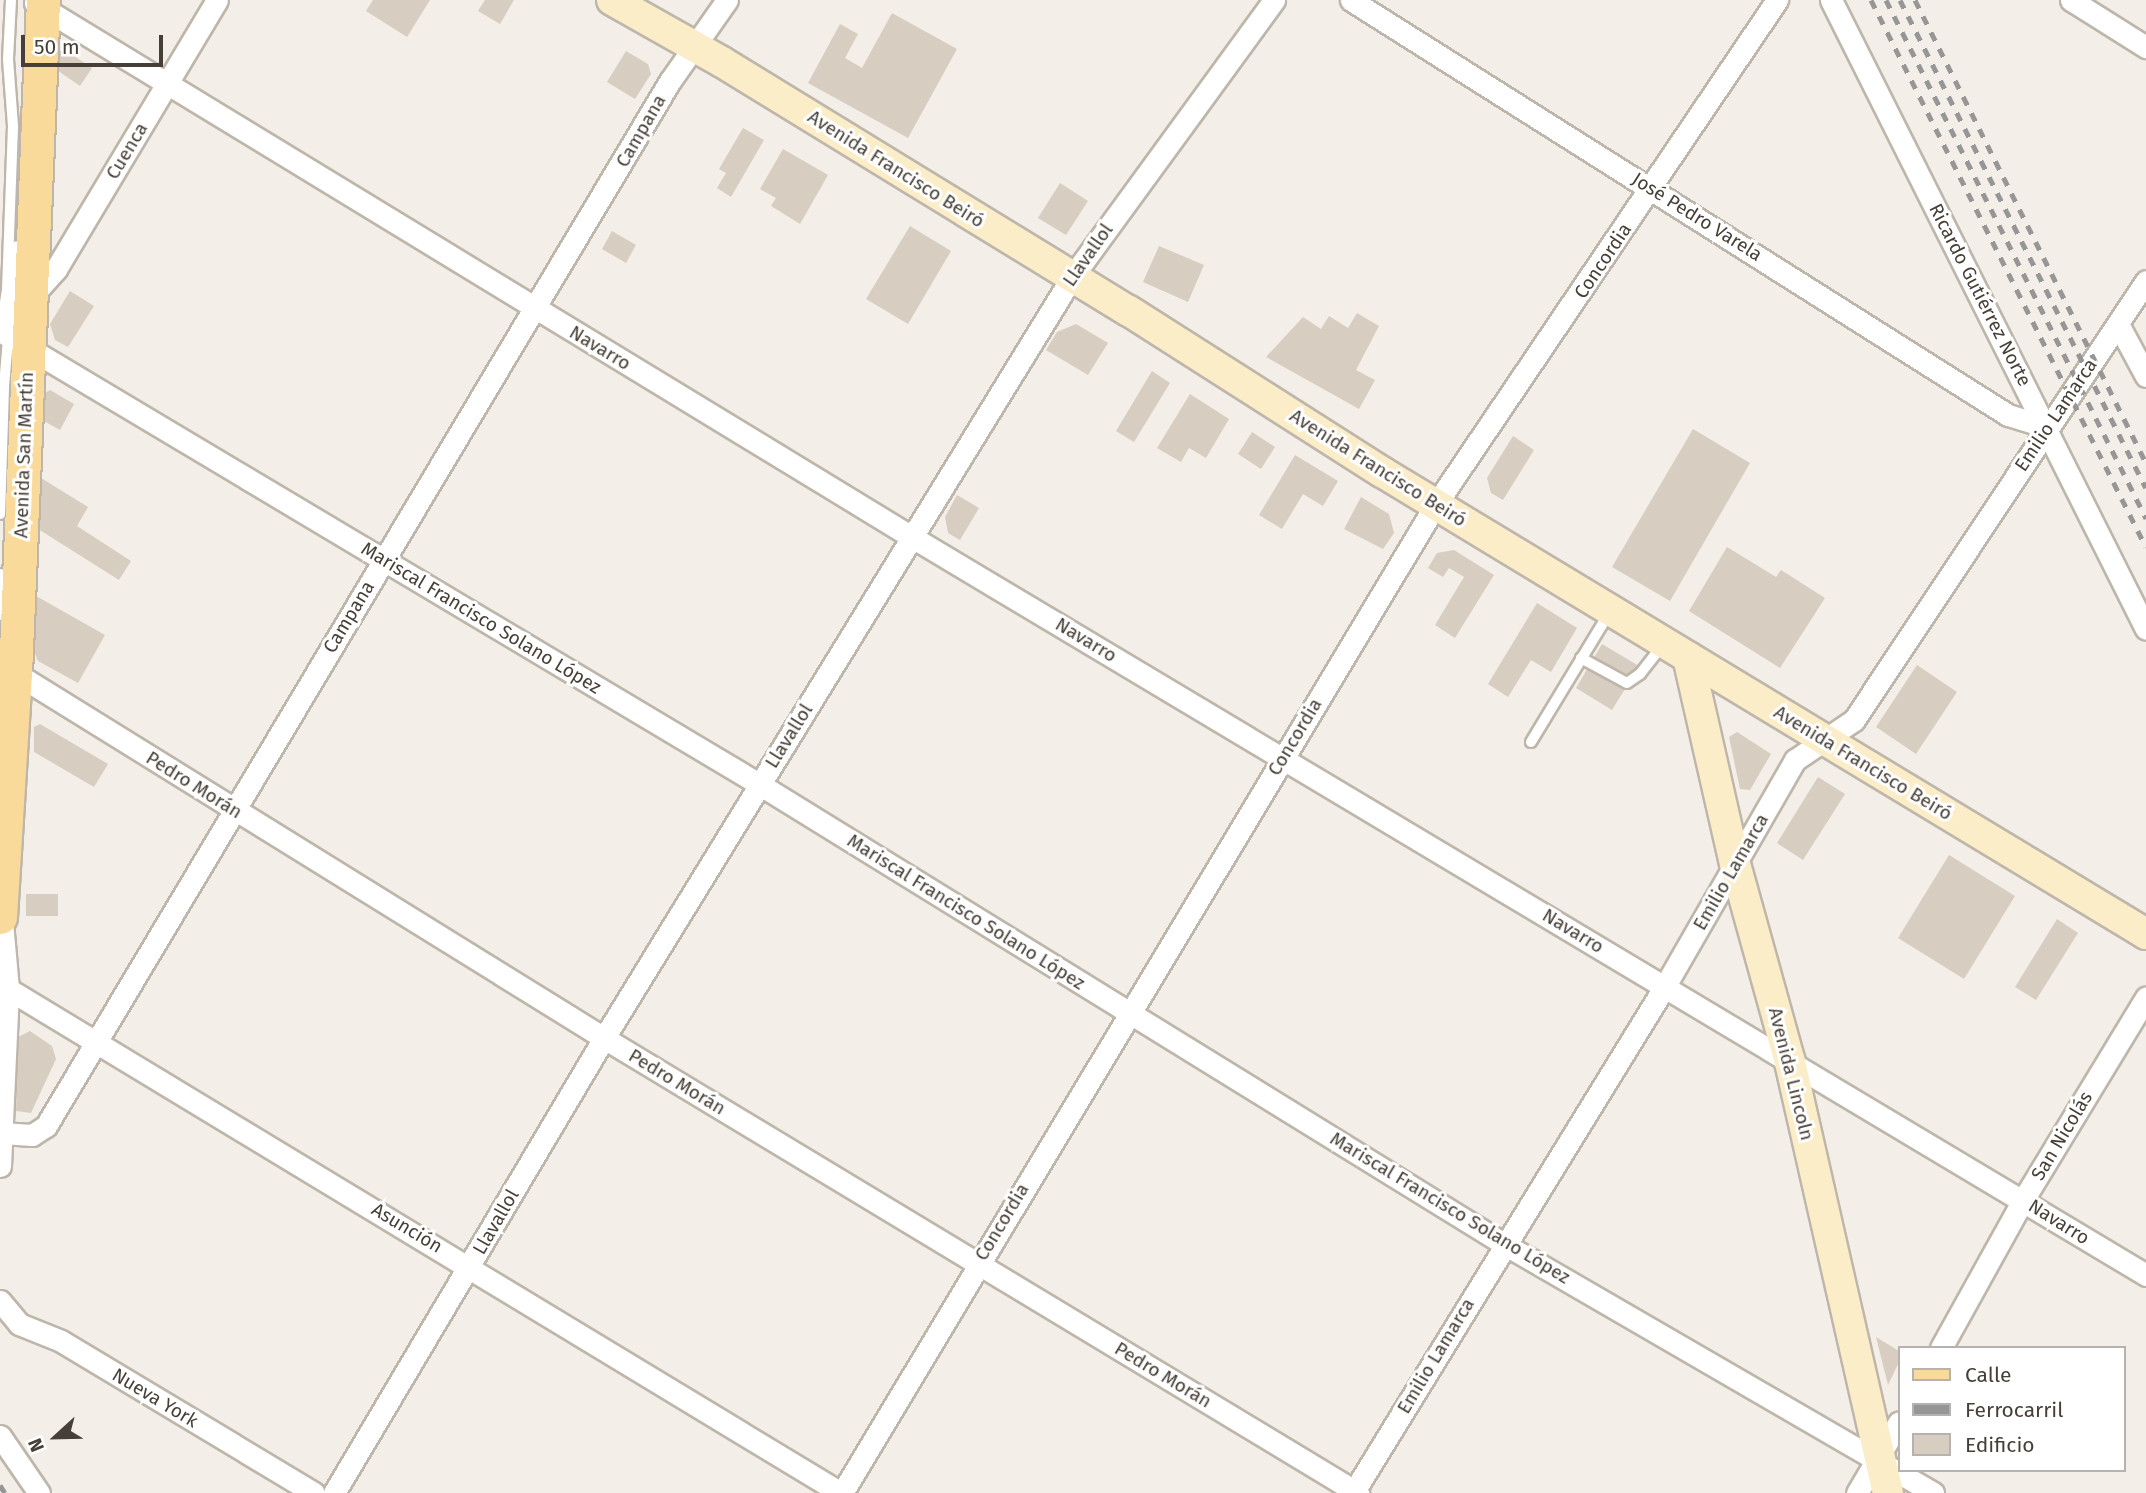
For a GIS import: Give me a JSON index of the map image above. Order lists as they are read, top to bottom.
{
  "streets": {
    "main road": ["Avenida Francisco Beiró", "Avenida San Martín", "Avenida Lincoln"],
    "street": [
      "Campana",
      "Cuenca",
      "José Pedro Varela",
      "Llavallol",
      "Concordia",
      "Ricardo Gutiérrez Norte",
      "Navarro",
      "Emilio Lamarca",
      "Mariscal Francisco Solano López",
      "Pedro Morán",
      "San Nicolás",
      "Asunción",
      "Nueva York"
    ]
  },
  "crossings": [
    ["Campana", "Avenida Francisco Beiró"],
    ["Campana", "Navarro"],
    ["Campana", "Avenida San Martín"],
    ["Campana", "Mariscal Francisco Solano López"],
    ["Campana", "Pedro Morán"],
    ["Campana", "Asunción"],
    ["Cuenca", "Navarro"],
    ["Cuenca", "Avenida San Martín"],
    ["Avenida Francisco Beiró", "Llavallol"],
    ["Avenida Francisco Beiró", "Concordia"],
    ["Avenida Francisco Beiró", "Emilio Lamarca"],
    ["Avenida Francisco Beiró", "Avenida Lincoln"],
    ["José Pedro Varela", "Concordia"],
    ["José Pedro Varela", "Ricardo Gutiérrez Norte"],
    ["José Pedro Varela", "Emilio Lamarca"],
    ["Llavallol", "Navarro"],
    ["Llavallol", "Mariscal Francisco Solano López"],
    ["Llavallol", "Pedro Morán"],
    ["Llavallol", "Asunción"],
    ["Concordia", "Navarro"],
    ["Concordia", "Mariscal Francisco Solano López"],
    ["Concordia", "Pedro Morán"],
    ["Concordia", "Asunción"],
    ["Ricardo Gutiérrez Norte", "Emilio Lamarca"],
    ["Navarro", "Emilio Lamarca"],
    ["Navarro", "Avenida San Martín"],
    ["Navarro", "Avenida Lincoln"],
    ["Navarro", "San Nicolás"],
    ["Emilio Lamarca", "Mariscal Francisco Solano López"],
    ["Emilio Lamarca", "Pedro Morán"],
    ["Emilio Lamarca", "Avenida Lincoln"],
    ["Avenida San Martín", "Mariscal Francisco Solano López"],
    ["Avenida San Martín", "Pedro Morán"],
    ["Avenida San Martín", "Asunción"],
    ["Mariscal Francisco Solano López", "Avenida Lincoln"]
  ],
  "legend": ["Calle", "Ferrocarril", "Edificio"],
  "scale_bar": "50 m",
  "north": "left"
}
